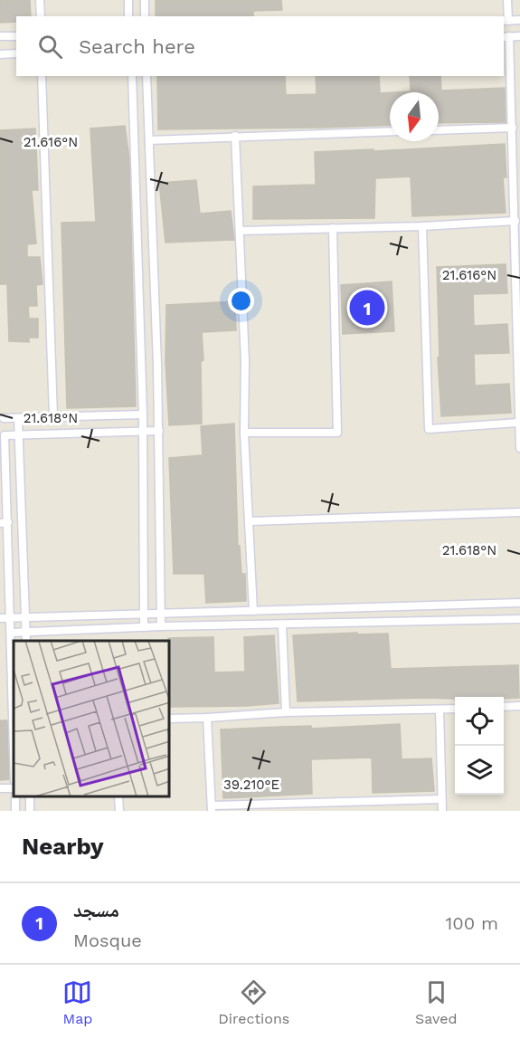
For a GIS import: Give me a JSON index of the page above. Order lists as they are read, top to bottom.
{
  "north": "bottom",
  "page": {
    "search": "Search here",
    "pins": "1",
    "heading": "Nearby",
    "list": [
      {
        "mark": "1",
        "name": "مسجد",
        "note": "Mosque",
        "value": "100 m"
      }
    ],
    "nav": ["Map", "Directions", "Saved"]
  },
  "coordinates": ["21.616°N", "21.618°N", "39.210°E"]
}
